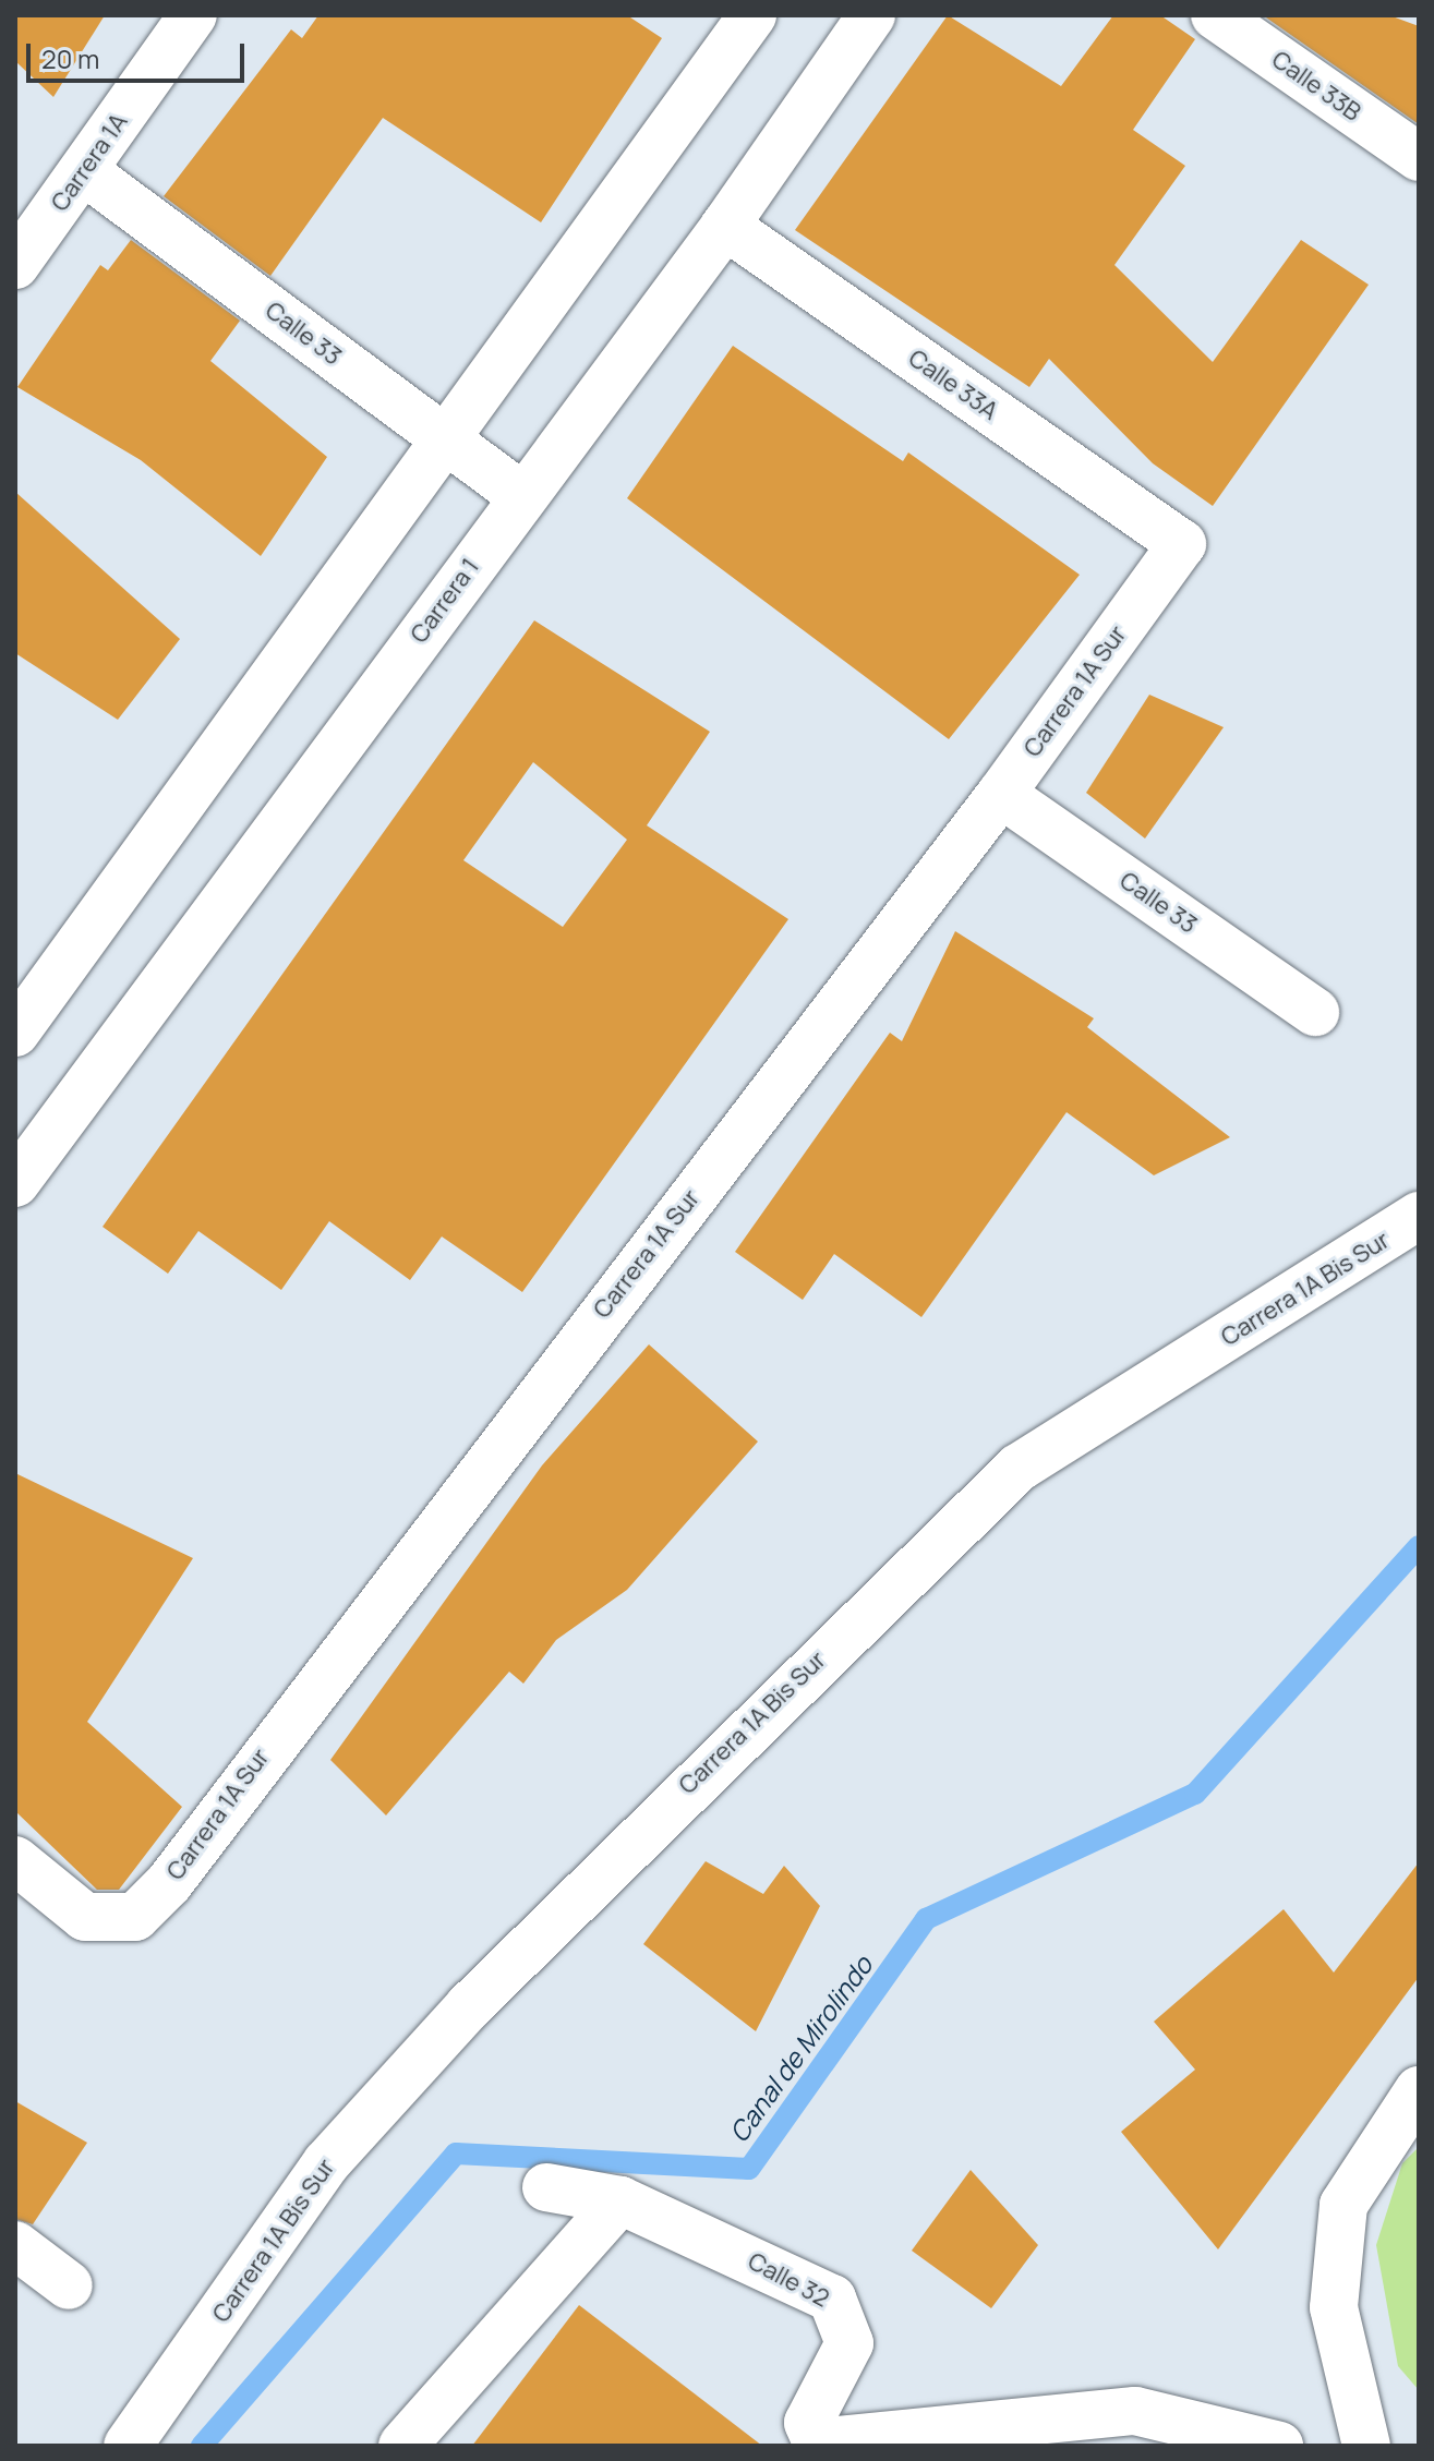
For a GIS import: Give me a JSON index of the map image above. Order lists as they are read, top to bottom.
{
  "streets": {
    "street": [
      "Calle 33B",
      "Carrera 1A",
      "Calle 33",
      "Calle 33A",
      "Carrera 1",
      "Carrera 1A Sur",
      "Carrera 1A Bis Sur",
      "Calle 32"
    ]
  },
  "crossings": [
    ["Carrera 1A", "Calle 33"],
    ["Calle 33", "Carrera 1"],
    ["Calle 33", "Carrera 1A Sur"],
    ["Calle 33A", "Carrera 1"],
    ["Calle 33A", "Carrera 1A Sur"]
  ],
  "water": ["Canal de Mirolindo"],
  "scale_bar": "20 m"
}
